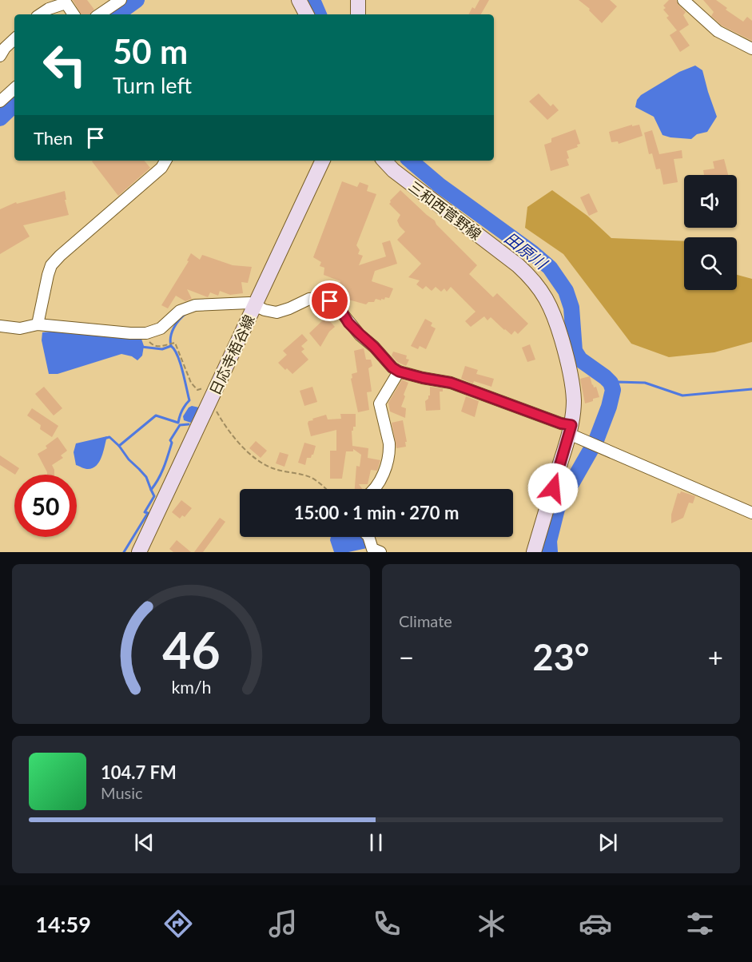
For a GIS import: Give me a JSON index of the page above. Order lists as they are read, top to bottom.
{
  "streets": {
    "main road": ["三和西菅野線", "日応寺栢谷線"]
  },
  "water": ["田原川"],
  "page": {
    "turn": ["50 m", "Turn left"],
    "then": "Then",
    "limit": "50",
    "trip": "15:00 · 1 min · 270 m",
    "tile": "Climate",
    "heat": ["−", "23°", "+"],
    "song": ["104.7 FM", "Music"],
    "tabs": "14:59",
    "gauge": ["46", "km/h"]
  }
}
